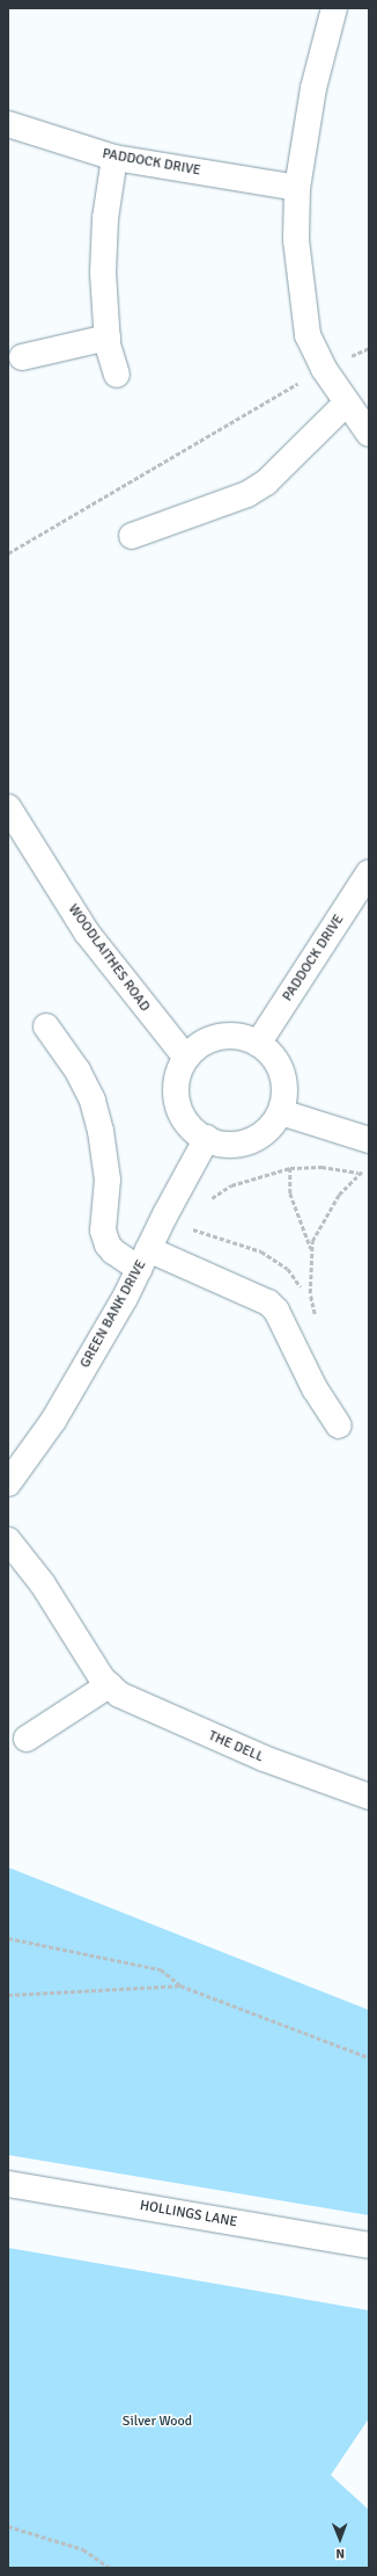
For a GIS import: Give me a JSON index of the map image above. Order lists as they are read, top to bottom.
{
  "streets": {
    "street": [
      "PADDOCK DRIVE",
      "WOODLAITHES ROAD",
      "GREEN BANK DRIVE",
      "THE DELL",
      "HOLLINGS LANE"
    ]
  },
  "crossings": [
    ["PADDOCK DRIVE", "WOODLAITHES ROAD"],
    ["PADDOCK DRIVE", "GREEN BANK DRIVE"],
    ["WOODLAITHES ROAD", "GREEN BANK DRIVE"]
  ],
  "parks": ["Silver Wood"],
  "north": "bottom"
}
